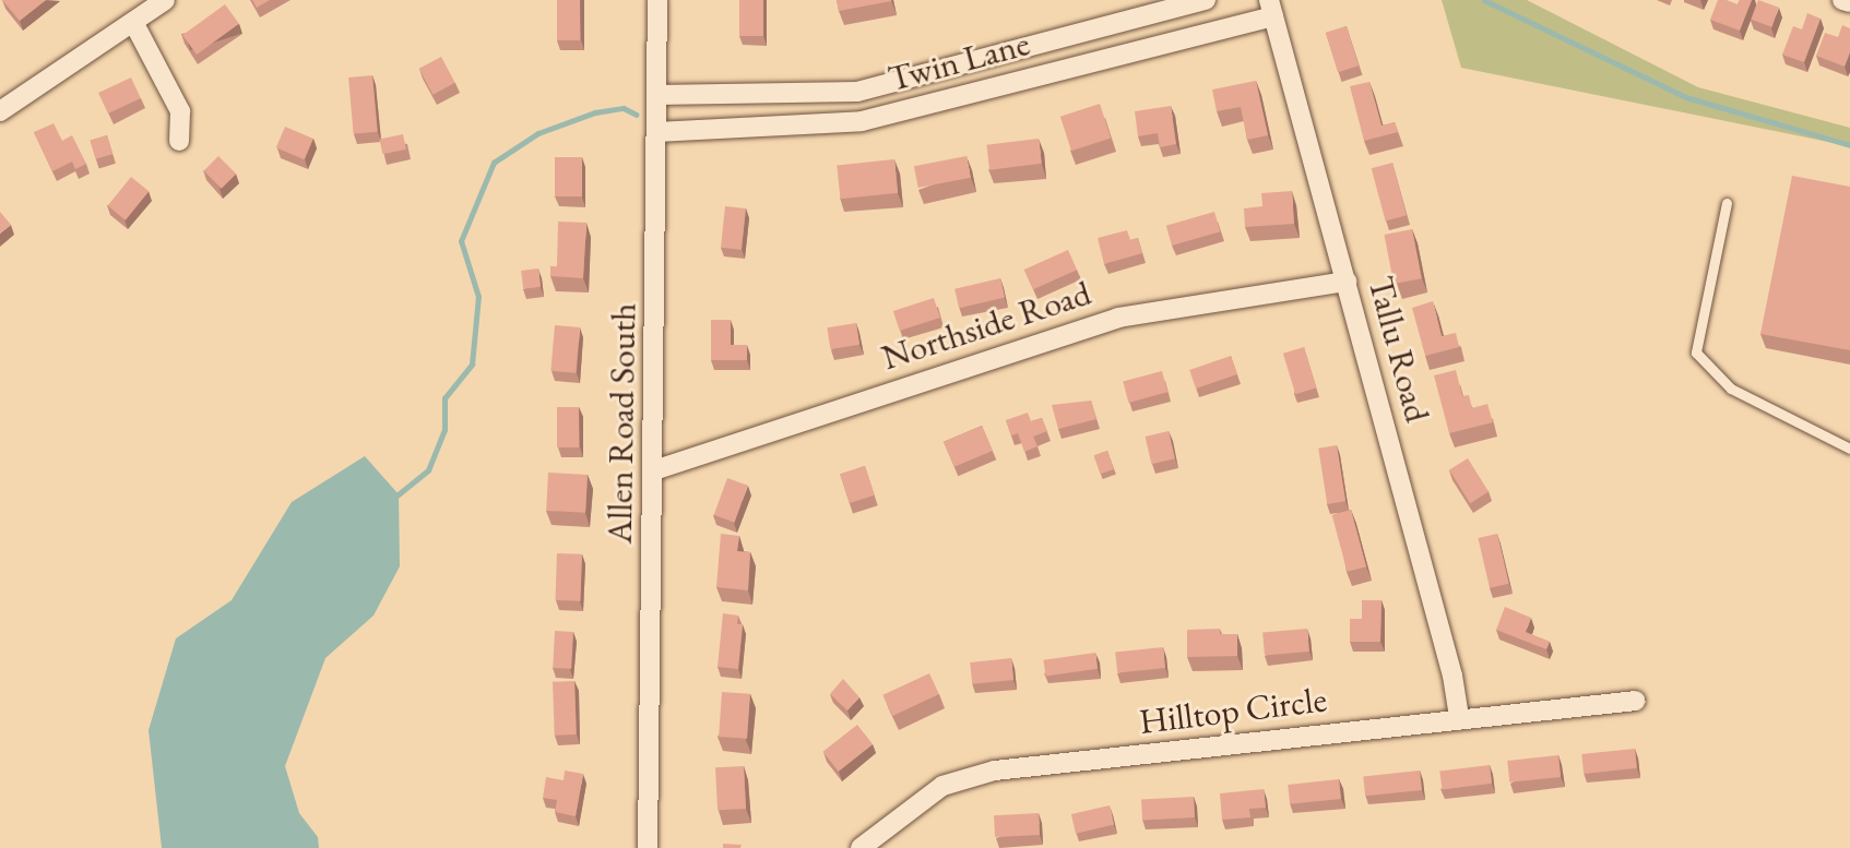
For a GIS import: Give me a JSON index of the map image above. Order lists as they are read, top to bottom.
{
  "streets": {
    "street": [
      "Twin Lane",
      "Northside Road",
      "Tallu Road",
      "Allen Road South",
      "Hilltop Circle"
    ]
  },
  "crossings": [
    ["Twin Lane", "Tallu Road"],
    ["Twin Lane", "Allen Road South"],
    ["Northside Road", "Tallu Road"],
    ["Northside Road", "Allen Road South"],
    ["Tallu Road", "Hilltop Circle"]
  ]
}
